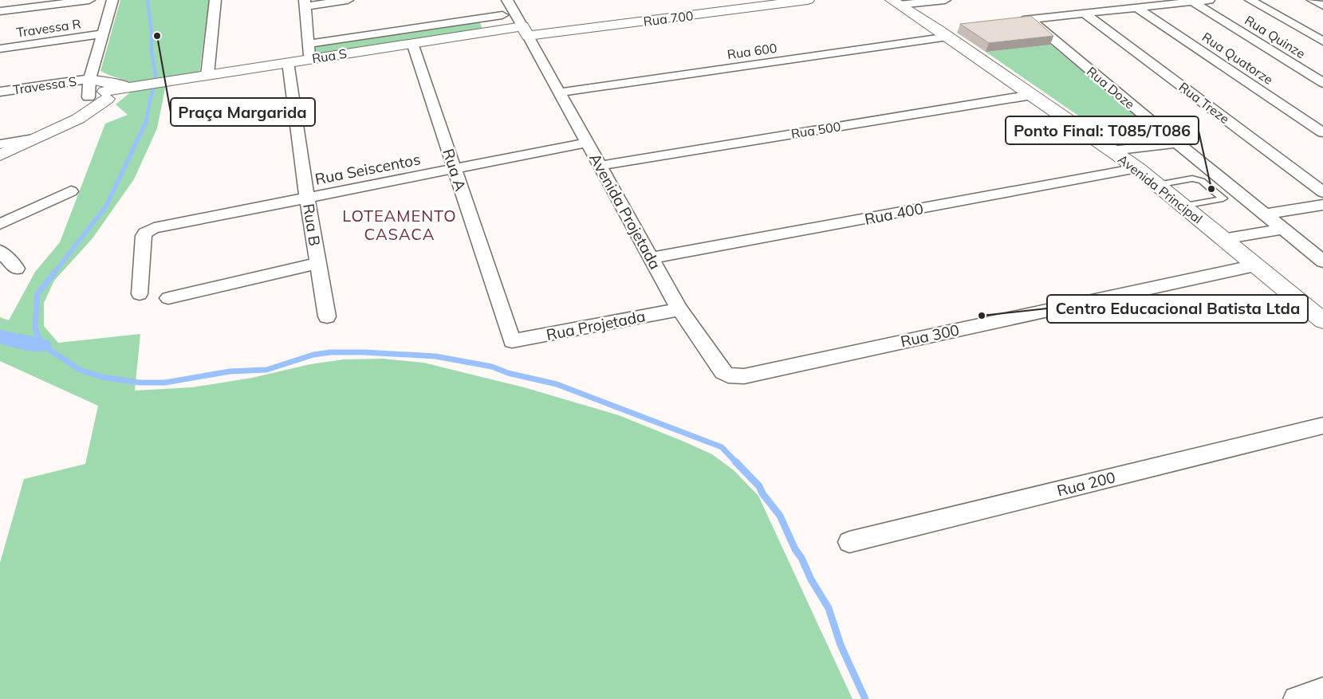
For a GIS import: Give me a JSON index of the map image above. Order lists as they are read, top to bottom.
{
  "streets": {
    "street": [
      "Rua 700",
      "Travessa R",
      "Rua Quinze",
      "Rua 600",
      "Rua S",
      "Rua Quatorze",
      "Travessa S",
      "Rua Doze",
      "Rua Treze",
      "Rua 500",
      "Rua Seiscentos",
      "Rua A",
      "Avenida Principal",
      "Avenida Projetada",
      "Rua 400",
      "Rua B",
      "Rua Projetada",
      "Rua 300",
      "Rua 200"
    ]
  },
  "crossings": [
    ["Rua 700", "Rua S"],
    ["Rua 700", "Avenida Projetada"],
    ["Rua 600", "Avenida Principal"],
    ["Rua 600", "Avenida Projetada"],
    ["Rua S", "Rua A"],
    ["Rua S", "Avenida Projetada"],
    ["Rua S", "Rua B"],
    ["Rua 500", "Avenida Principal"],
    ["Rua 500", "Avenida Projetada"],
    ["Rua Seiscentos", "Rua A"],
    ["Rua Seiscentos", "Avenida Projetada"],
    ["Rua Seiscentos", "Rua B"],
    ["Rua A", "Rua Projetada"],
    ["Avenida Principal", "Rua 400"],
    ["Avenida Principal", "Rua 300"],
    ["Avenida Projetada", "Rua 400"],
    ["Avenida Projetada", "Rua Projetada"],
    ["Avenida Projetada", "Rua 300"]
  ],
  "districts": ["LOTEAMENTO CASACA"],
  "places": ["Praça Margarida", "Ponto Final: T085/T086", "Centro Educacional Batista Ltda"]
}
